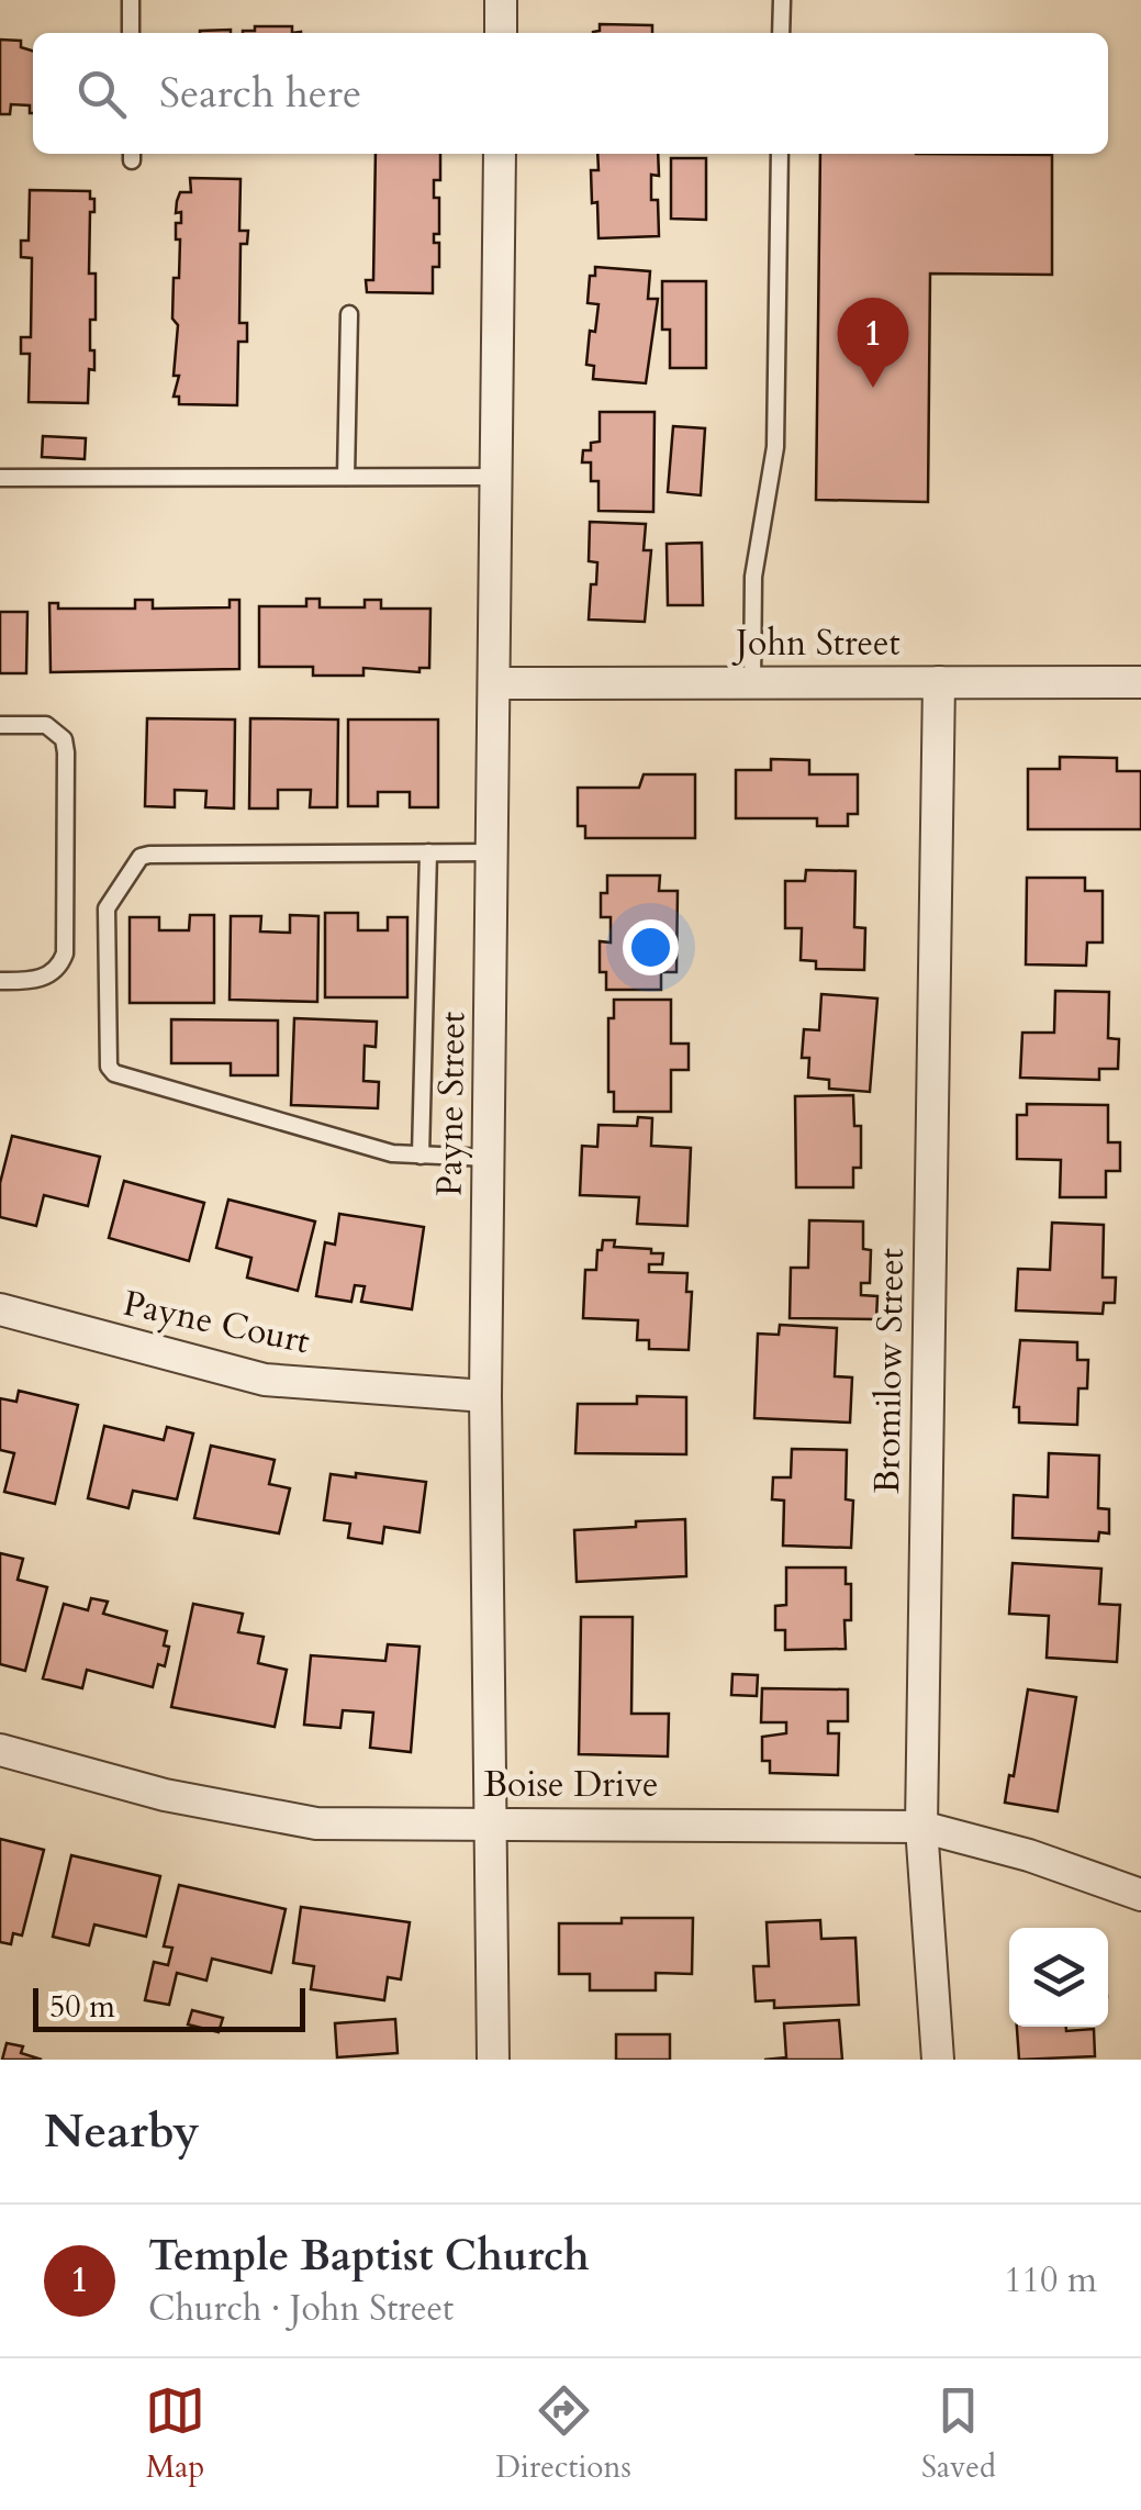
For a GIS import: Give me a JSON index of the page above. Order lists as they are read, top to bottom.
{
  "streets": {
    "street": [
      "John Street",
      "Payne Street",
      "Payne Court",
      "Bromilow Street",
      "Boise Drive"
    ]
  },
  "crossings": [
    ["John Street", "Payne Street"],
    ["John Street", "Bromilow Street"],
    ["Payne Street", "Payne Court"],
    ["Payne Street", "Boise Drive"],
    ["Bromilow Street", "Boise Drive"]
  ],
  "scale_bar": "50 m",
  "page": {
    "search": "Search here",
    "pins": "1",
    "scale": "50 m",
    "heading": "Nearby",
    "list": [
      {
        "mark": "1",
        "name": "Temple Baptist Church",
        "note": "Church · John Street",
        "value": "110 m"
      }
    ],
    "nav": ["Map", "Directions", "Saved"]
  }
}
